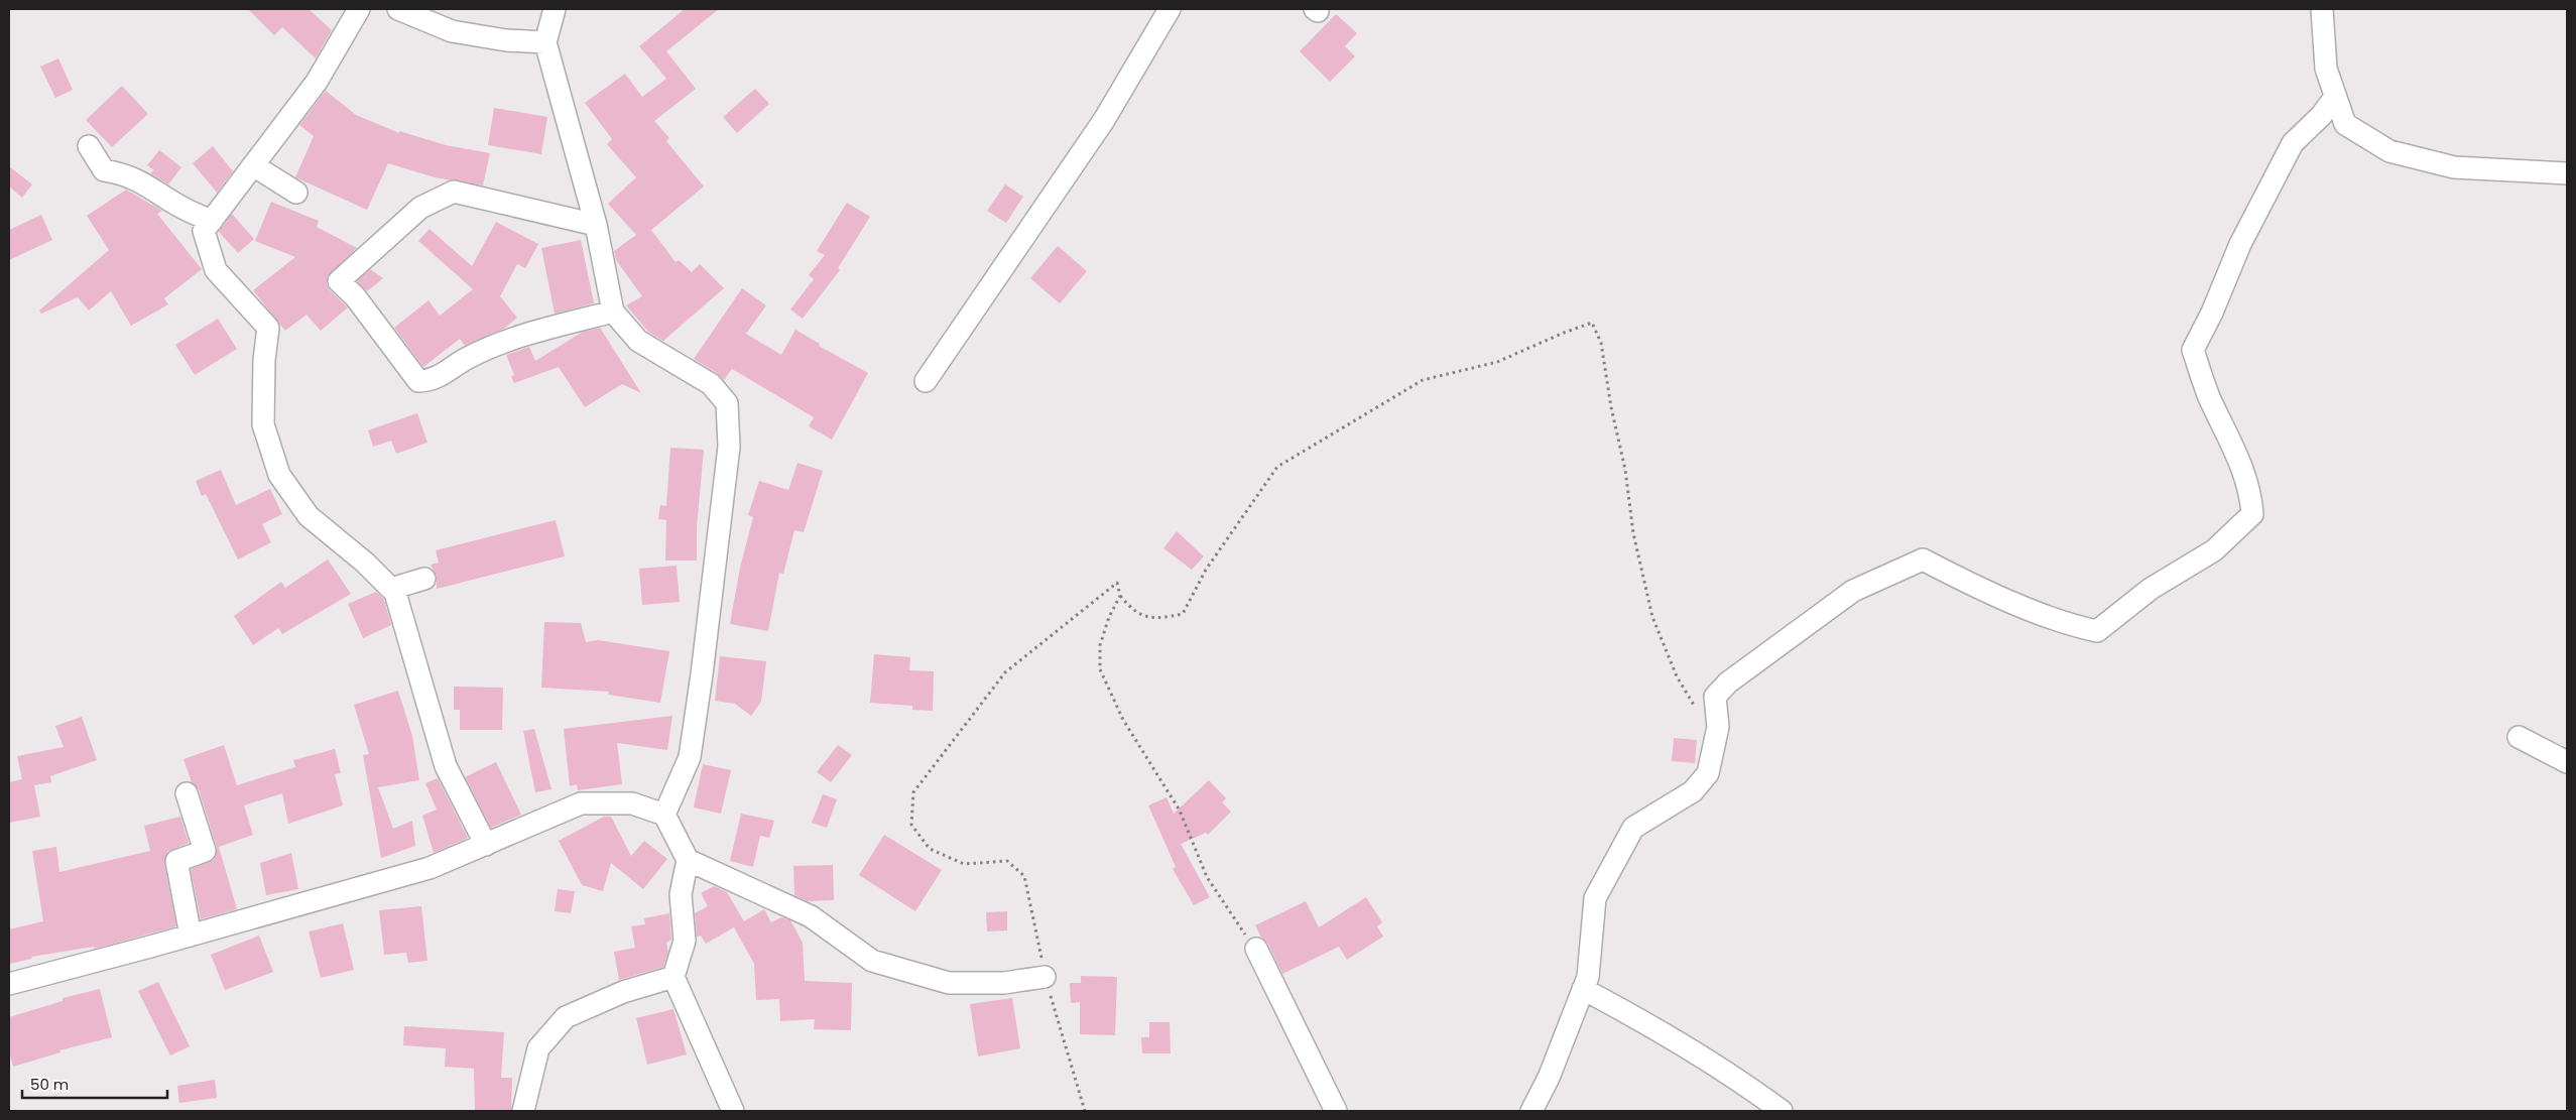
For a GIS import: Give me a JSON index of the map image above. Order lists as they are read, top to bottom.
{
  "scale_bar": "50 m"
}
